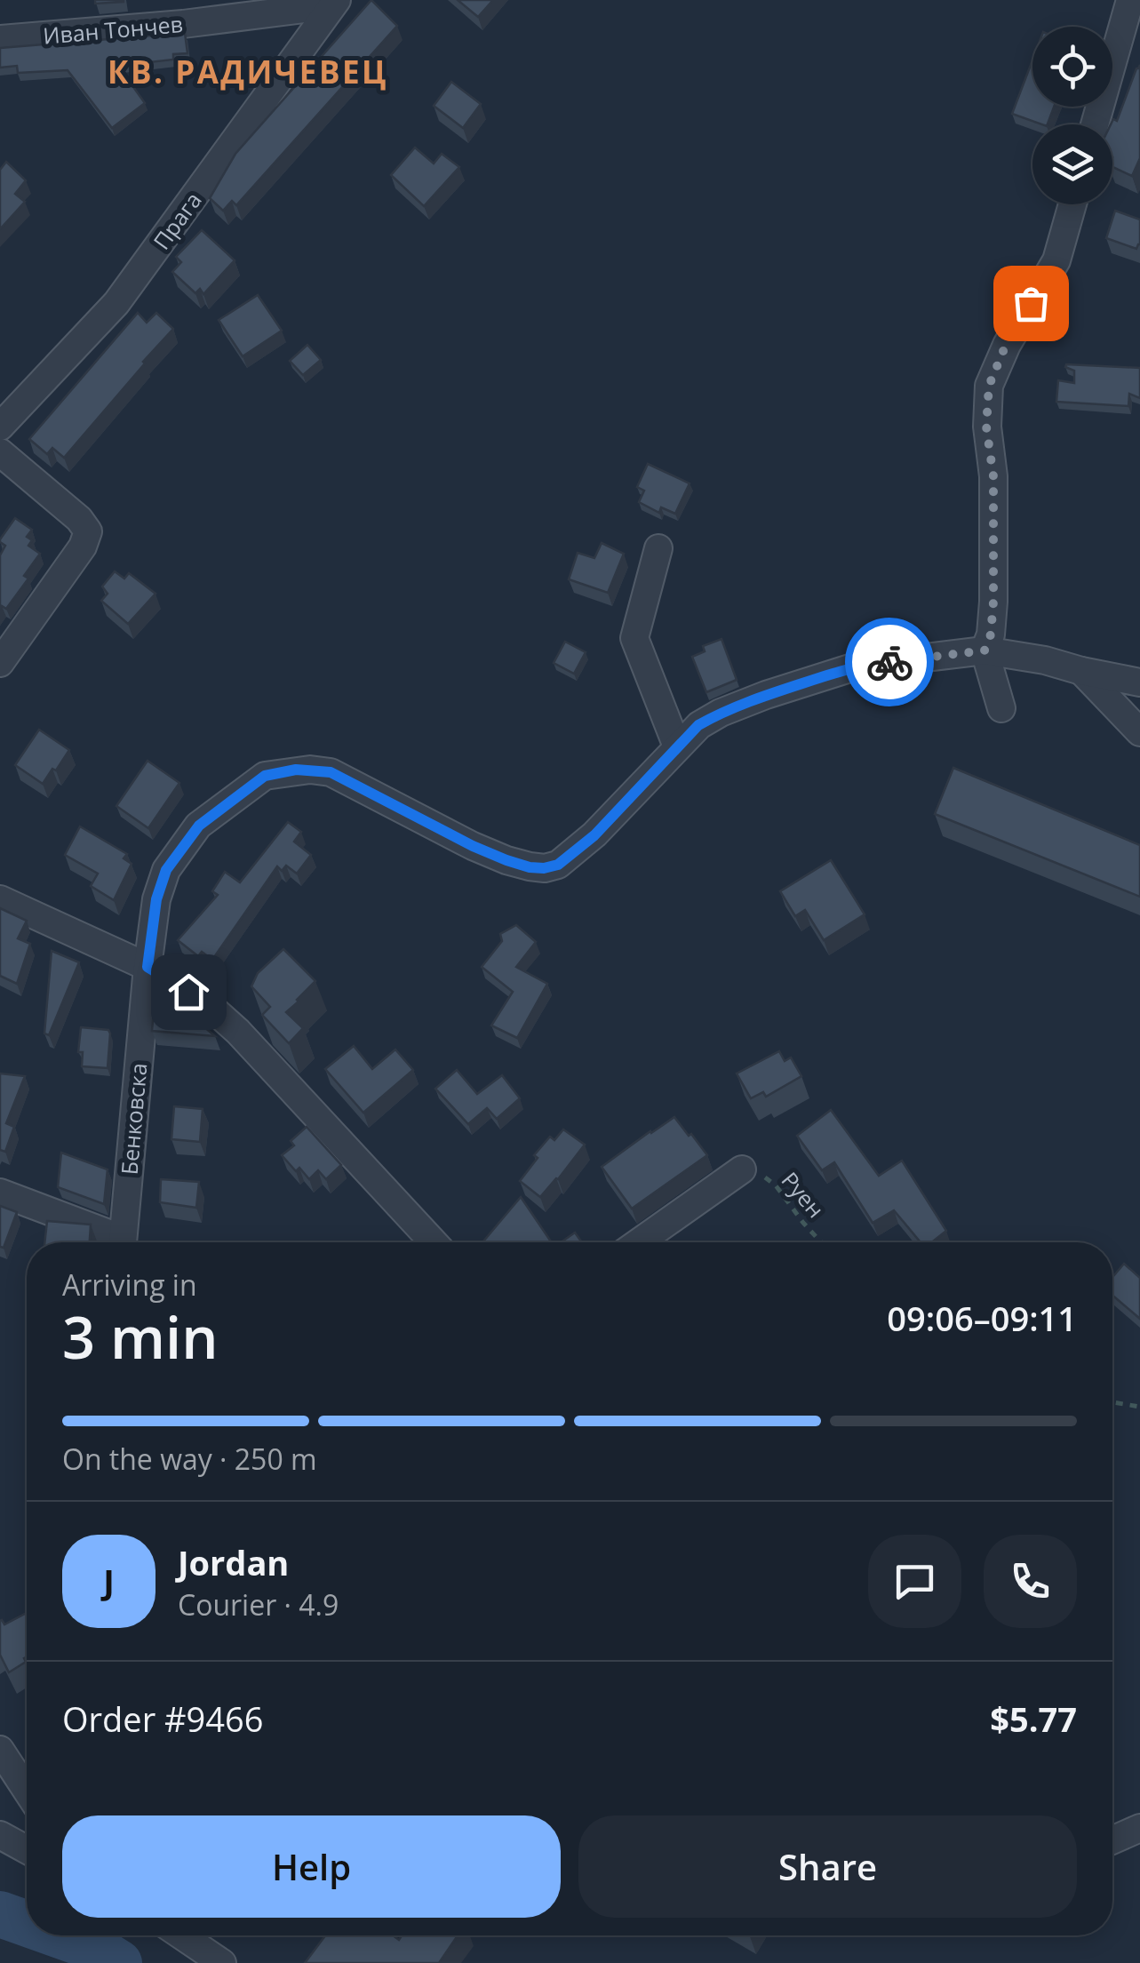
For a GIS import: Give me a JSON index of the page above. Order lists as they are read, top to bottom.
{
  "streets": {
    "street": ["Иван Тончев", "Прага", "Бенковска"],
    "path": ["Руен"]
  },
  "crossings": [
    ["Иван Тончев", "Прага"]
  ],
  "districts": ["КВ. РАДИЧЕВЕЦ"],
  "page": {
    "heading": ["3 min", "Arriving in", "09:06–09:11"],
    "panel": [
      "Jordan",
      "Courier · 4.9",
      "Order #9466",
      "$5.77"
    ],
    "bar": "On the way · 250 m",
    "round": "J",
    "buttons": ["Help", "Share"]
  }
}
